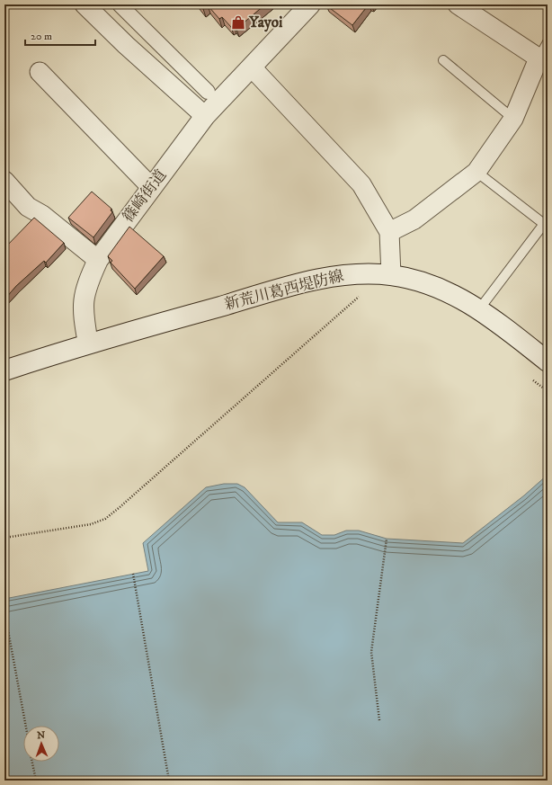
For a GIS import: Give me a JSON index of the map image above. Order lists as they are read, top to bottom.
{
  "streets": {
    "main road": ["篠崎街道", "新荒川葛西堤防線"]
  },
  "crossings": [
    ["篠崎街道", "新荒川葛西堤防線"]
  ],
  "places": {
    "shop": ["Yayoi"]
  },
  "scale_bar": "20 m",
  "north": "top"
}
